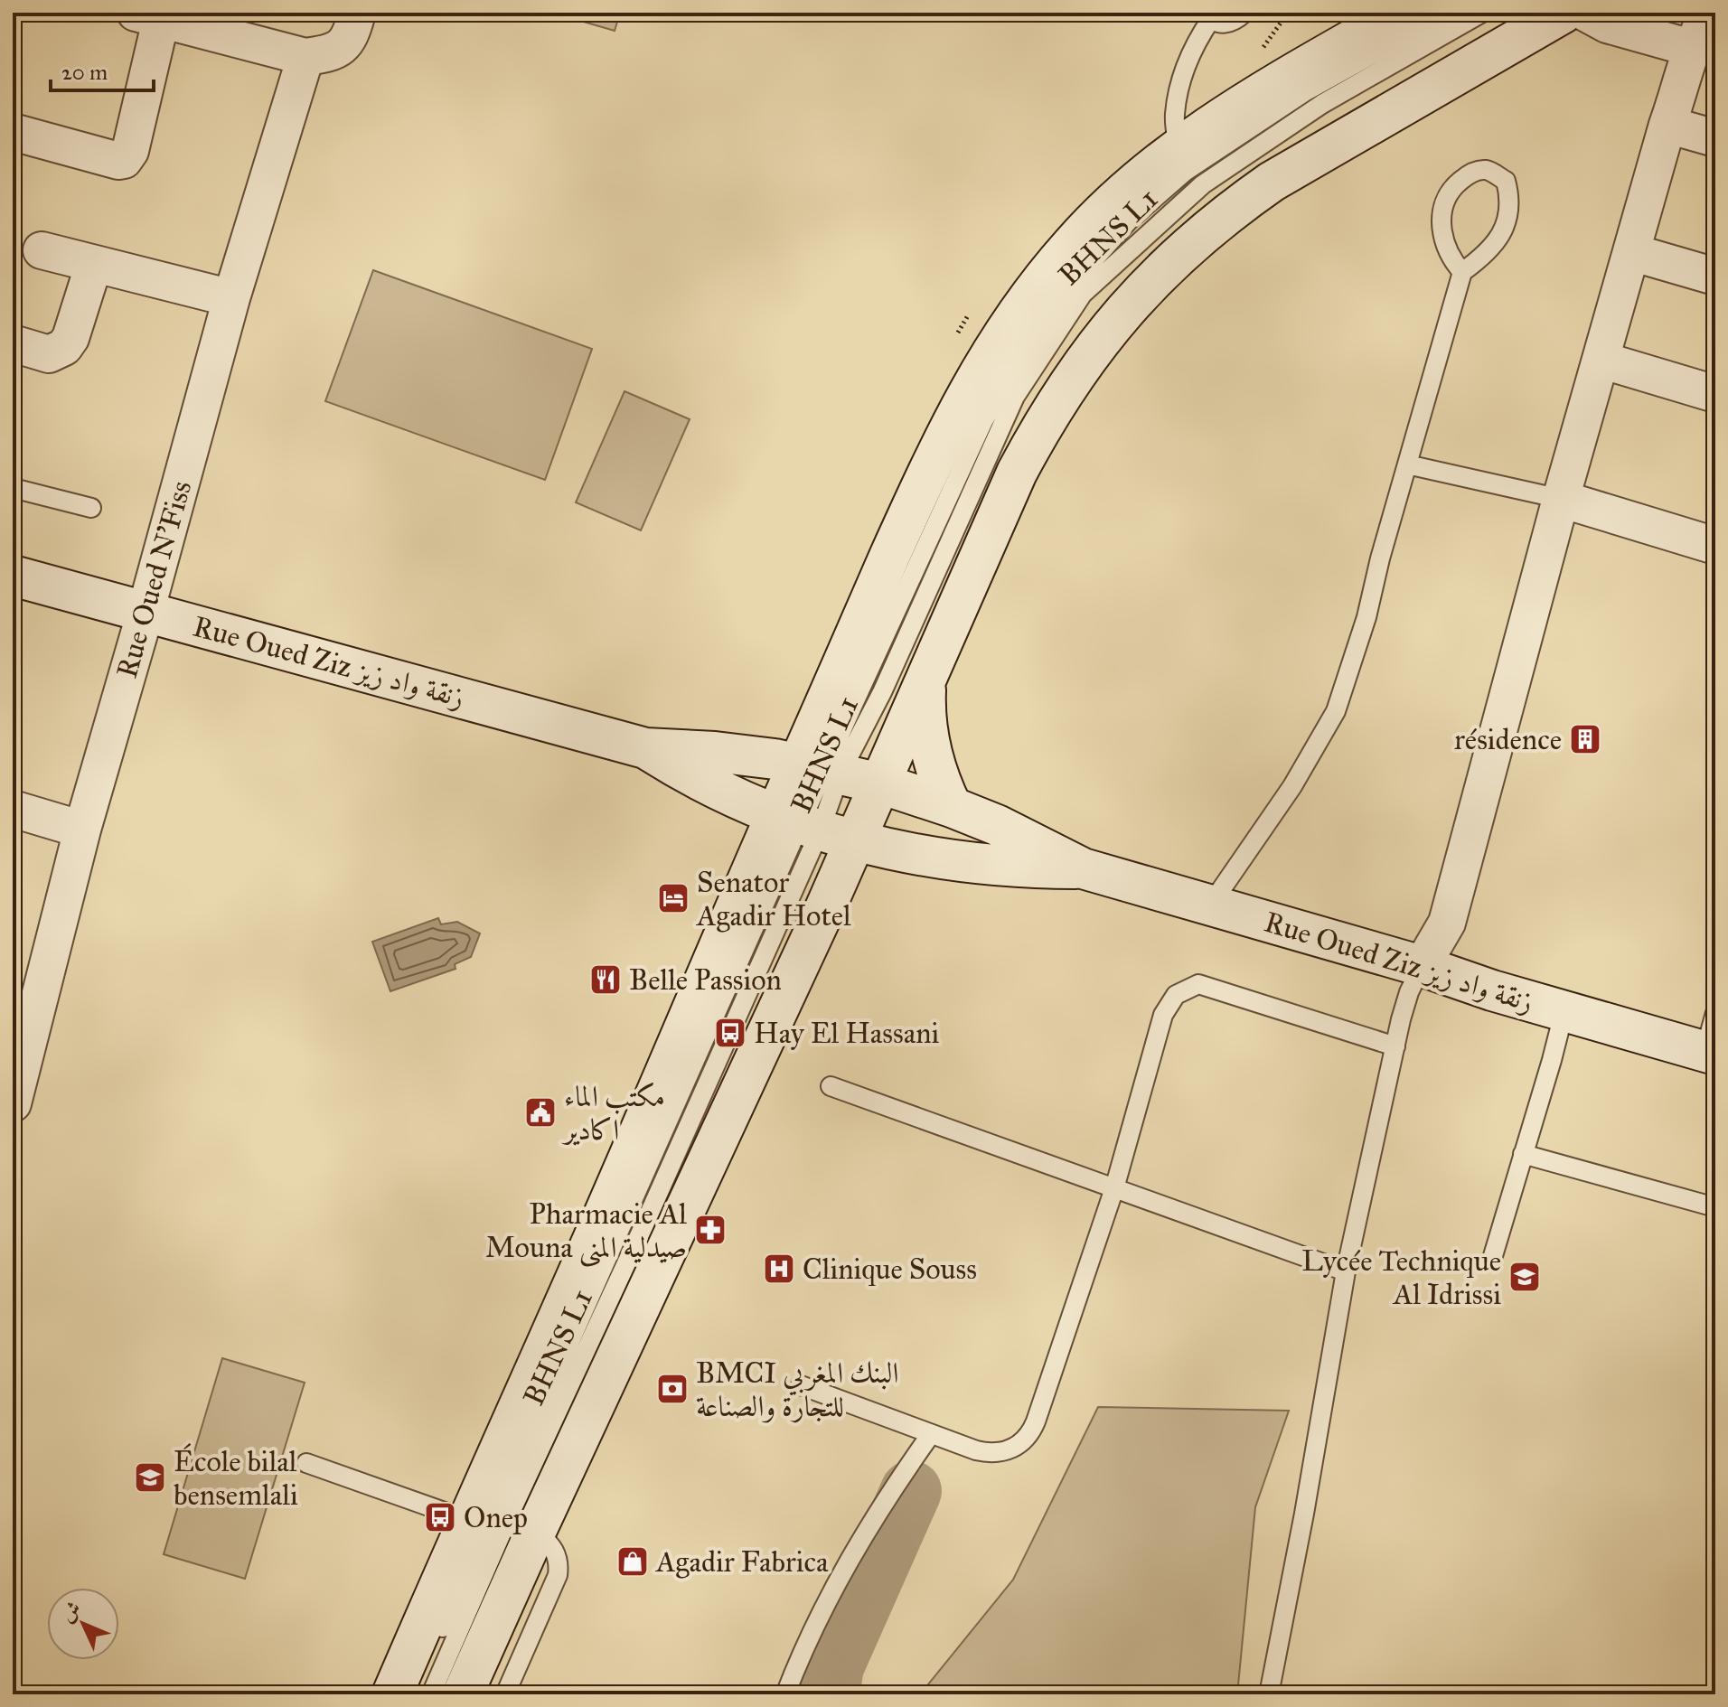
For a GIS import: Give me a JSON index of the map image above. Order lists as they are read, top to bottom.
{
  "streets": {
    "street": ["Rue Oued N'Fiss", "Rue Oued Ziz زنقة واد زيز"],
    "lane": ["BHNS L1"]
  },
  "crossings": [
    ["BHNS L1", "Rue Oued Ziz زنقة واد زيز"],
    ["Rue Oued N'Fiss", "Rue Oued Ziz زنقة واد زيز"]
  ],
  "places": {
    "building": ["résidence"],
    "hotel": ["Senator Agadir Hotel"],
    "restaurant": ["Belle Passion"],
    "bus stop": ["Hay El Hassani", "Onep"],
    "public building": ["مكتب الماء اكادير"],
    "pharmacy": ["Pharmacie Al Mouna صيدلية المنى"],
    "hospital": ["Clinique Souss"],
    "school or university": ["Lycée Technique Al Idrissi", "École bilal bensemlali"],
    "bank": ["BMCI البنك المغربي للتجارة والصناعة"],
    "shop": ["Agadir Fabrica"]
  },
  "scale_bar": "20 m",
  "north": "top left"
}
